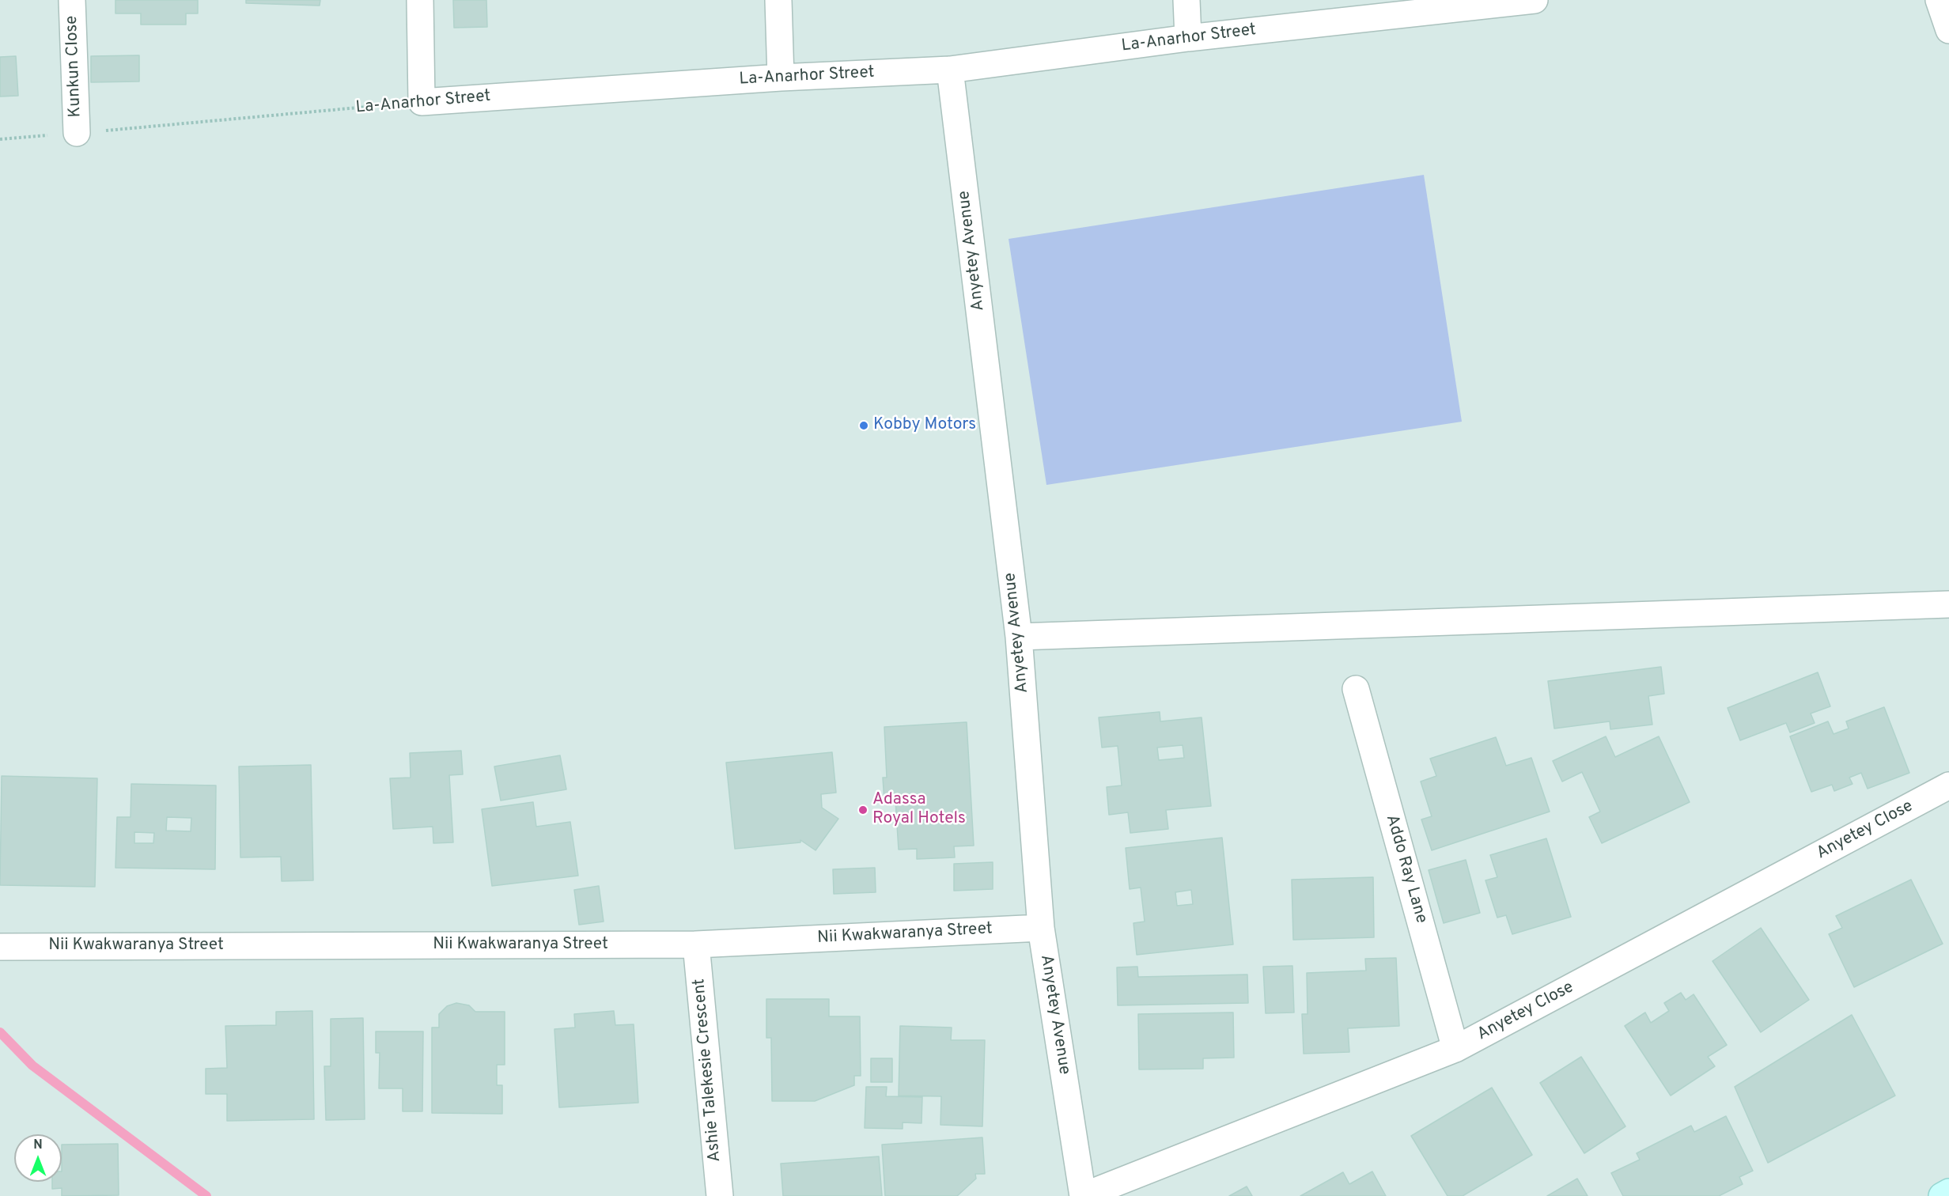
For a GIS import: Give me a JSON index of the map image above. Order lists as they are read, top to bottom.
{
  "streets": {
    "street": [
      "La-Anarhor Street",
      "Kunkun Close",
      "Anyetey Avenue",
      "Anyetey Close",
      "Addo Ray Lane",
      "Nii Kwakwaranya Street",
      "Ashie Talekesie Crescent"
    ]
  },
  "crossings": [
    ["La-Anarhor Street", "Kunkun Close"],
    ["La-Anarhor Street", "Anyetey Avenue"],
    ["Anyetey Avenue", "Anyetey Close"],
    ["Anyetey Avenue", "Nii Kwakwaranya Street"],
    ["Anyetey Close", "Addo Ray Lane"],
    ["Nii Kwakwaranya Street", "Ashie Talekesie Crescent"]
  ],
  "places": ["Kobby Motors", "Adassa Royal Hotels"],
  "north": "top"
}
